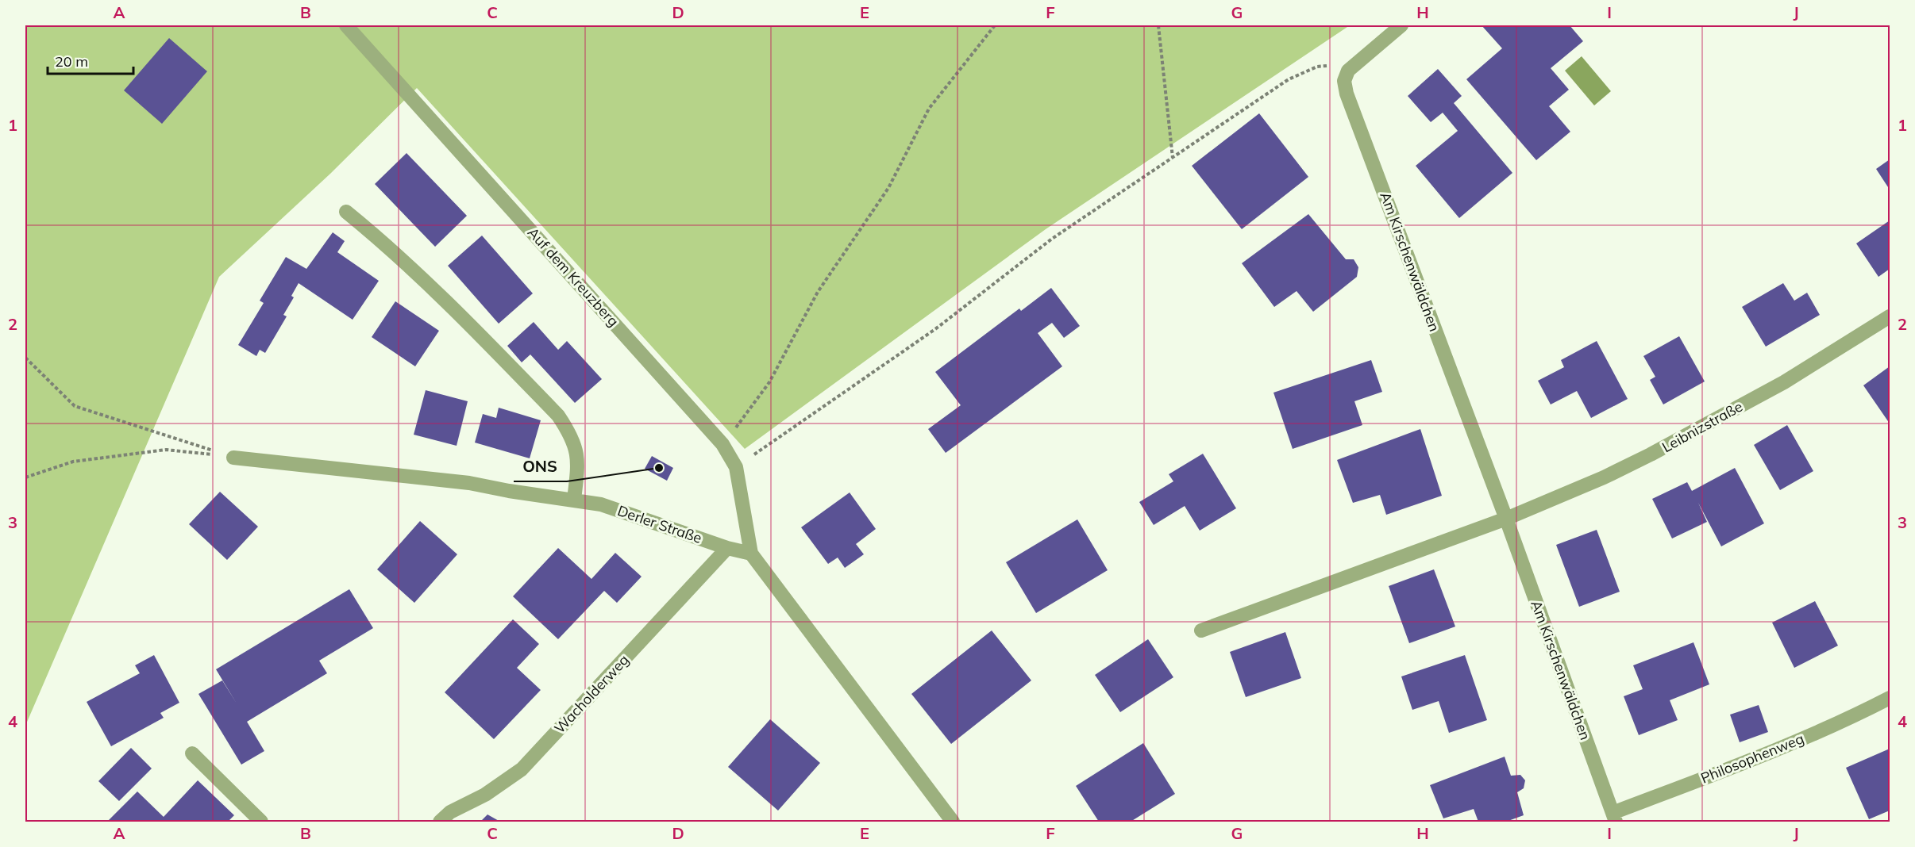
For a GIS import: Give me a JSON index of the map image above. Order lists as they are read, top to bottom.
{
  "streets": {
    "street": [
      "Am Kirschenwäldchen",
      "Auf dem Kreuzberg",
      "Leibnizstraße",
      "Derler Straße",
      "Wacholderweg",
      "Philosophenweg"
    ]
  },
  "crossings": [
    ["Am Kirschenwäldchen", "Leibnizstraße"],
    ["Am Kirschenwäldchen", "Philosophenweg"],
    ["Auf dem Kreuzberg", "Derler Straße"],
    ["Derler Straße", "Wacholderweg"]
  ],
  "places": ["ONS"],
  "scale_bar": "20 m",
  "grid": {
    "columns": [
      "A",
      "B",
      "C",
      "D",
      "E",
      "F",
      "G",
      "H",
      "I",
      "J"
    ],
    "rows": [
      "1",
      "2",
      "3",
      "4"
    ]
  }
}
